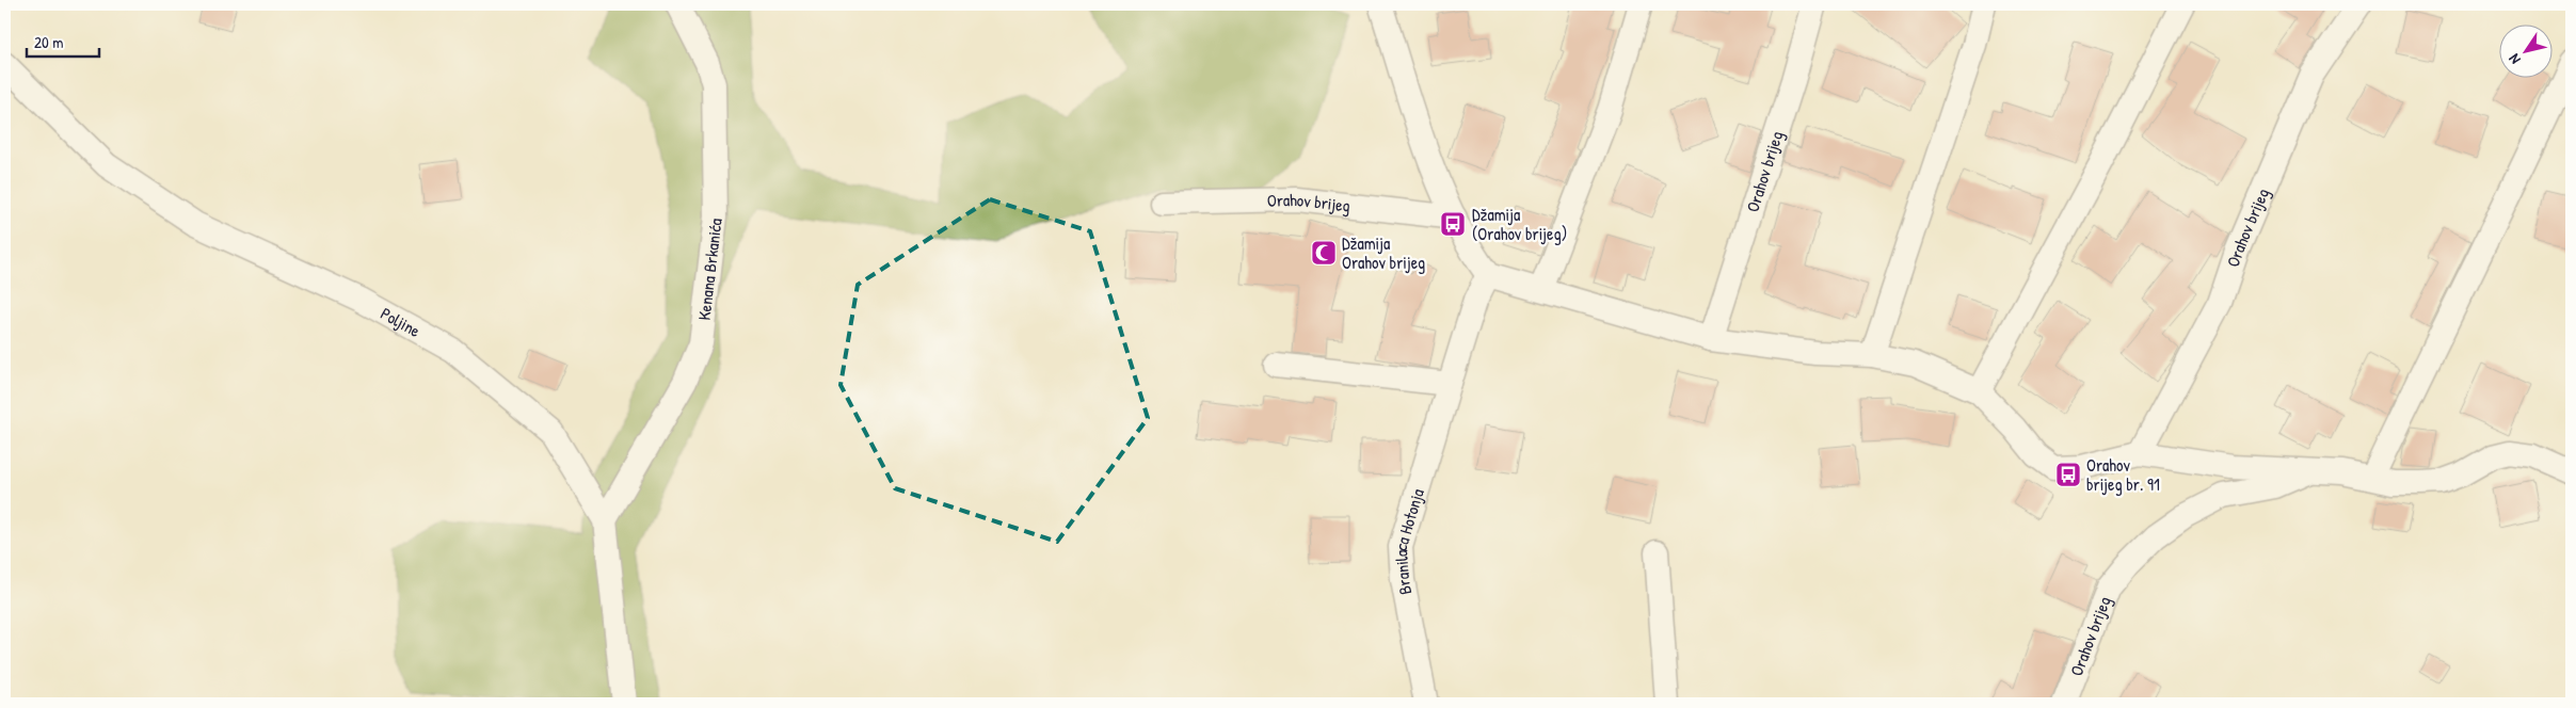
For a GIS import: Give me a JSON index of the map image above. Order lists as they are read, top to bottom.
{
  "streets": {
    "street": [
      "Orahov brijeg",
      "Kenana Brkanića",
      "Poljine",
      "Branilaca Hotonja"
    ]
  },
  "crossings": [
    ["Kenana Brkanića", "Poljine"]
  ],
  "places": {
    "bus stop": ["Džamija (Orahov brijeg)", "Orahov brijeg br. 91"],
    "mosque": ["Džamija Orahov brijeg"]
  },
  "scale_bar": "20 m",
  "north": "bottom left"
}
